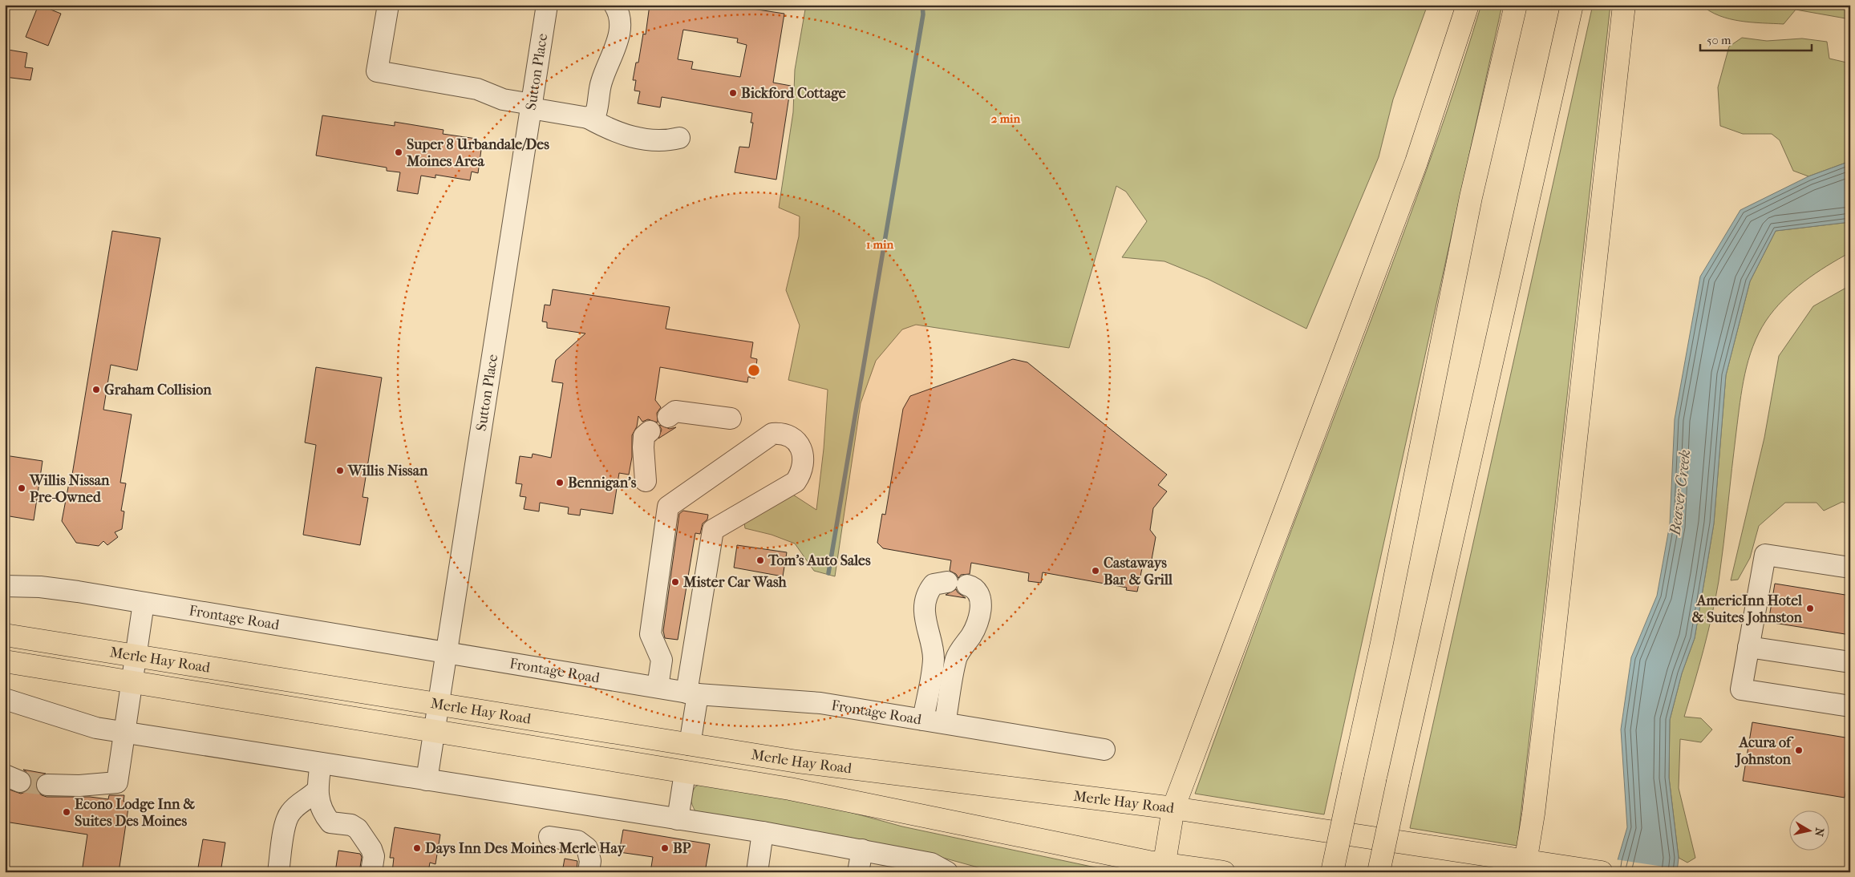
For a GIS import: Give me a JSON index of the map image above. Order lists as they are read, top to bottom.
{
  "streets": {
    "main road": ["Merle Hay Road"],
    "street": ["Sutton Place", "Frontage Road"]
  },
  "crossings": [
    ["Sutton Place", "Frontage Road"],
    ["Sutton Place", "Merle Hay Road"]
  ],
  "water": ["Beaver Creek"],
  "places": [
    "Bickford Cottage",
    "Super 8 Urbandale/Des Moines Area",
    "Graham Collision",
    "Willis Nissan",
    "Bennigan's",
    "Willis Nissan Pre-Owned",
    "Tom's Auto Sales",
    "Castaways Bar & Grill",
    "Mister Car Wash",
    "AmericInn Hotel & Suites Johnston",
    "Acura of Johnston",
    "Econo Lodge Inn & Suites Des Moines",
    "Days Inn Des Moines Merle Hay",
    "BP"
  ],
  "scale_bar": "50 m",
  "north": "right",
  "rings": ["2 min", "1 min"]
}
